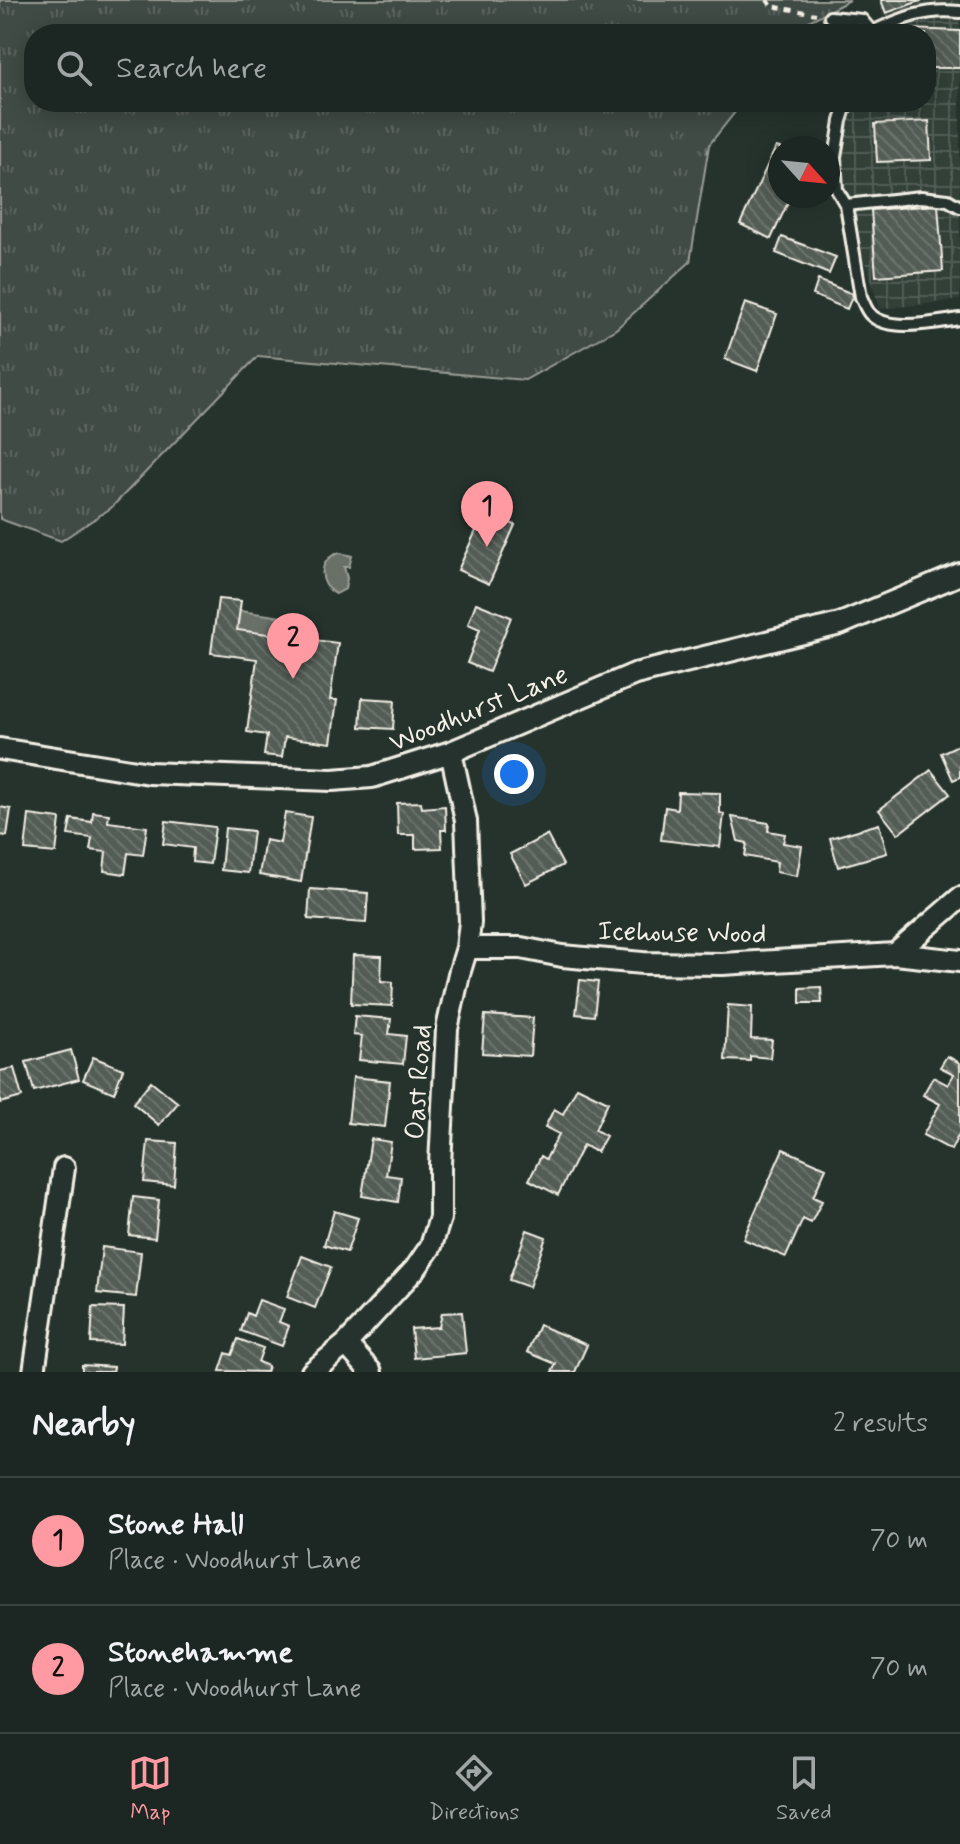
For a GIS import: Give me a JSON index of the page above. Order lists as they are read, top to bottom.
{
  "streets": {
    "street": ["Woodhurst Lane", "Icehouse Wood", "Oast Road"]
  },
  "crossings": [
    ["Woodhurst Lane", "Oast Road"],
    ["Icehouse Wood", "Oast Road"]
  ],
  "north": "bottom right",
  "page": {
    "search": "Search here",
    "pins": ["1", "2"],
    "heading": ["Nearby", "2 results"],
    "list": [
      {
        "mark": "1",
        "name": "Stone Hall",
        "note": "Place · Woodhurst Lane",
        "value": "70 m"
      },
      {
        "mark": "2",
        "name": "Stonehamme",
        "note": "Place · Woodhurst Lane",
        "value": "70 m"
      }
    ],
    "nav": ["Map", "Directions", "Saved"]
  }
}
